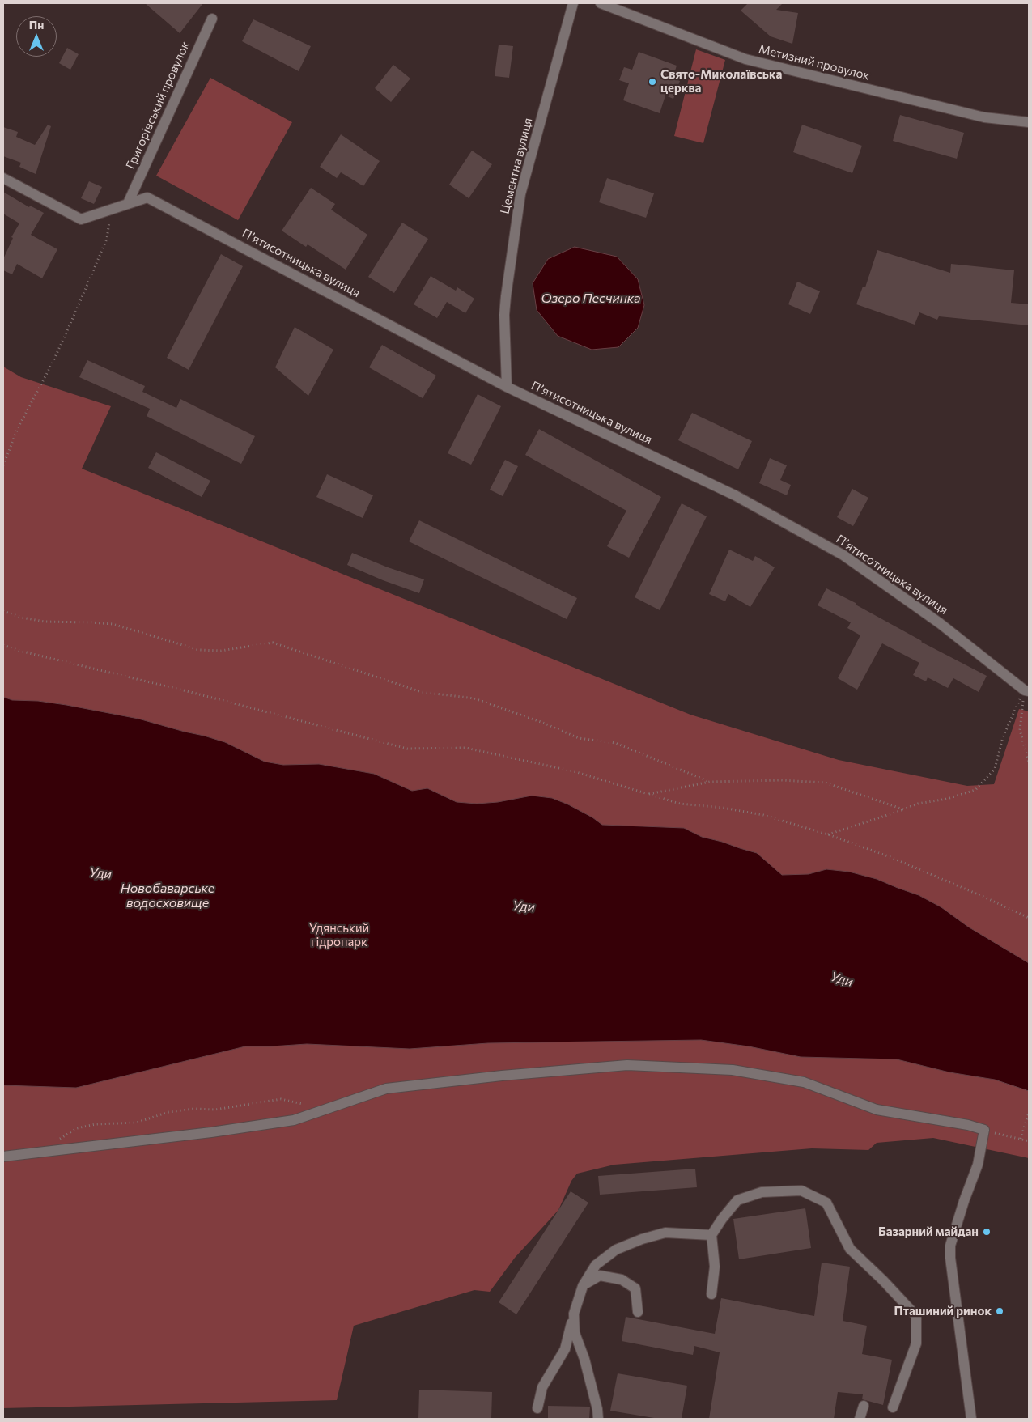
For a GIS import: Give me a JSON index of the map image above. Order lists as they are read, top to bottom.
{
  "streets": {
    "street": [
      "Метизний провулок",
      "Григорівський провулок",
      "Цементна вулиця",
      "П’ятисотницька вулиця"
    ]
  },
  "crossings": [
    ["Григорівський провулок", "П’ятисотницька вулиця"],
    ["Цементна вулиця", "П’ятисотницька вулиця"]
  ],
  "water": ["Озеро Песчинка", "Уди", "Новобаварське водосховище"],
  "parks": ["Удянський гідропарк"],
  "places": ["Свято-Миколаївська церква", "Базарний майдан", "Пташиний ринок"],
  "north": "top"
}
